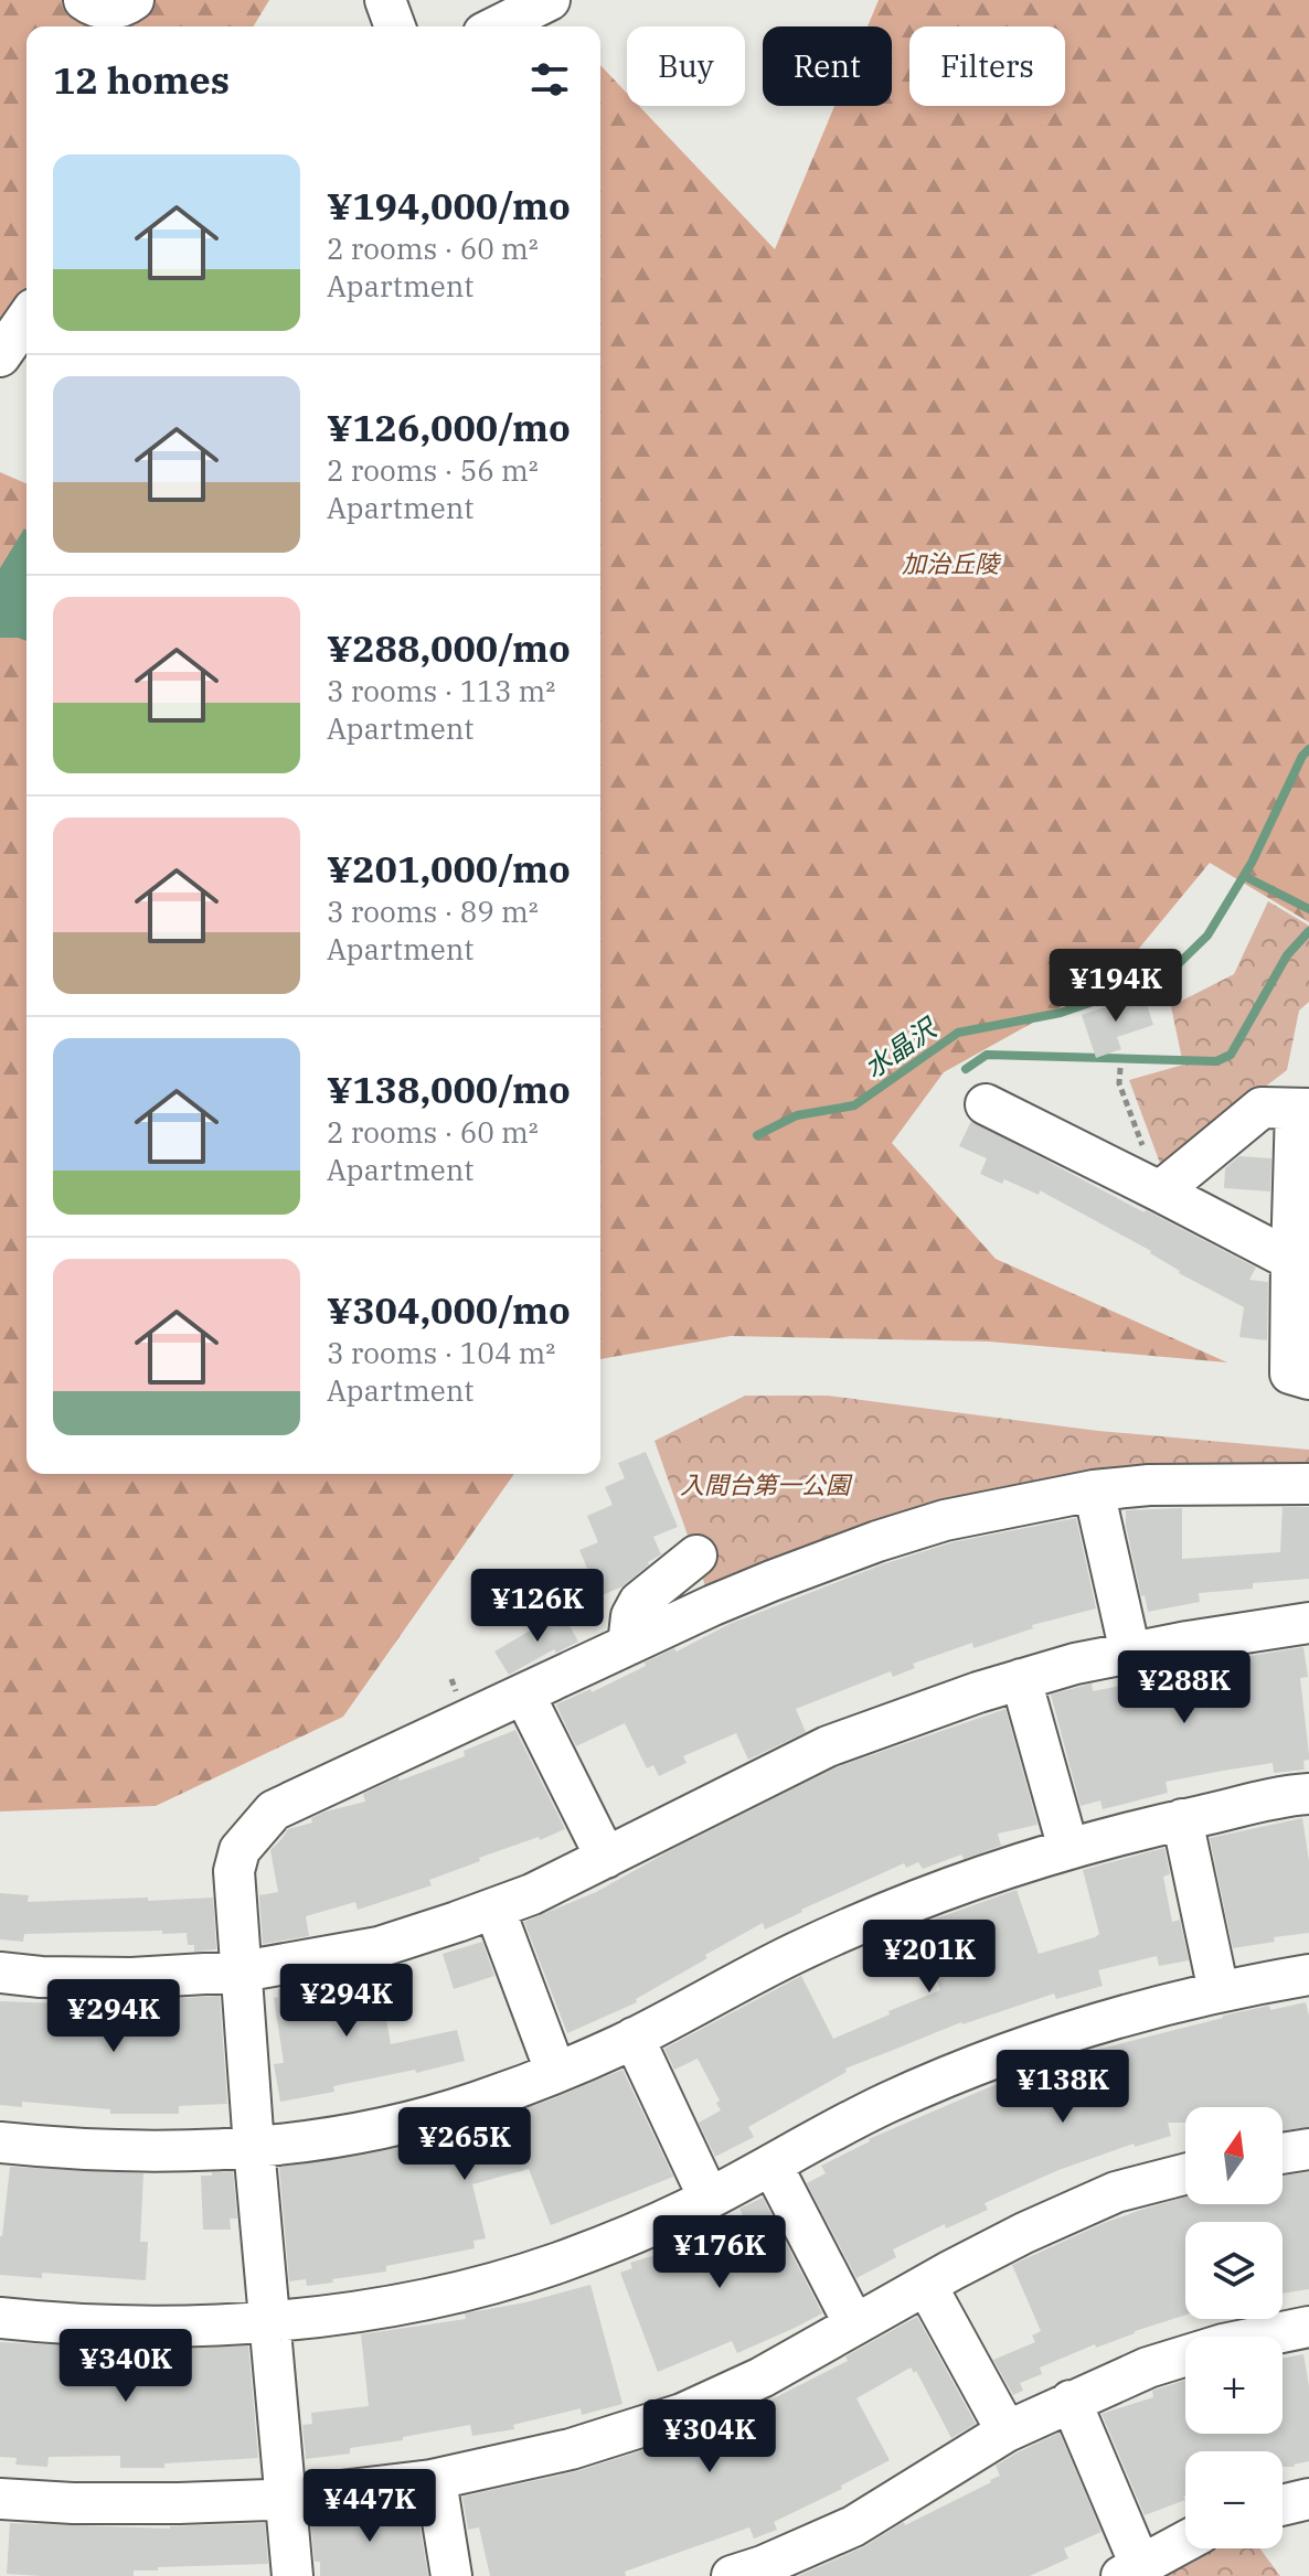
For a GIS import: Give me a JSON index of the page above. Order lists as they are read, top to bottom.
{
  "water": ["水晶沢"],
  "parks": ["加治丘陵", "入間台第一公園"],
  "north": "top",
  "page": {
    "chip": ["Buy", "Rent", "Filters"],
    "heading": "12 homes",
    "list": [
      {
        "name": "¥194,000/mo",
        "note": "2 rooms · 60 m² · Apartment"
      },
      {
        "name": "¥126,000/mo",
        "note": "2 rooms · 56 m² · Apartment"
      },
      {
        "name": "¥288,000/mo",
        "note": "3 rooms · 113 m² · Apartment"
      },
      {
        "name": "¥201,000/mo",
        "note": "3 rooms · 89 m² · Apartment"
      },
      {
        "name": "¥138,000/mo",
        "note": "2 rooms · 60 m² · Apartment"
      },
      {
        "name": "¥304,000/mo",
        "note": "3 rooms · 104 m² · Apartment"
      }
    ],
    "price": [
      "¥194K",
      "¥126K",
      "¥288K",
      "¥201K",
      "¥294K",
      "¥294K",
      "¥138K",
      "¥265K",
      "¥176K",
      "¥340K",
      "¥304K",
      "¥447K"
    ],
    "map_buttons": ["+", "−"]
  }
}
